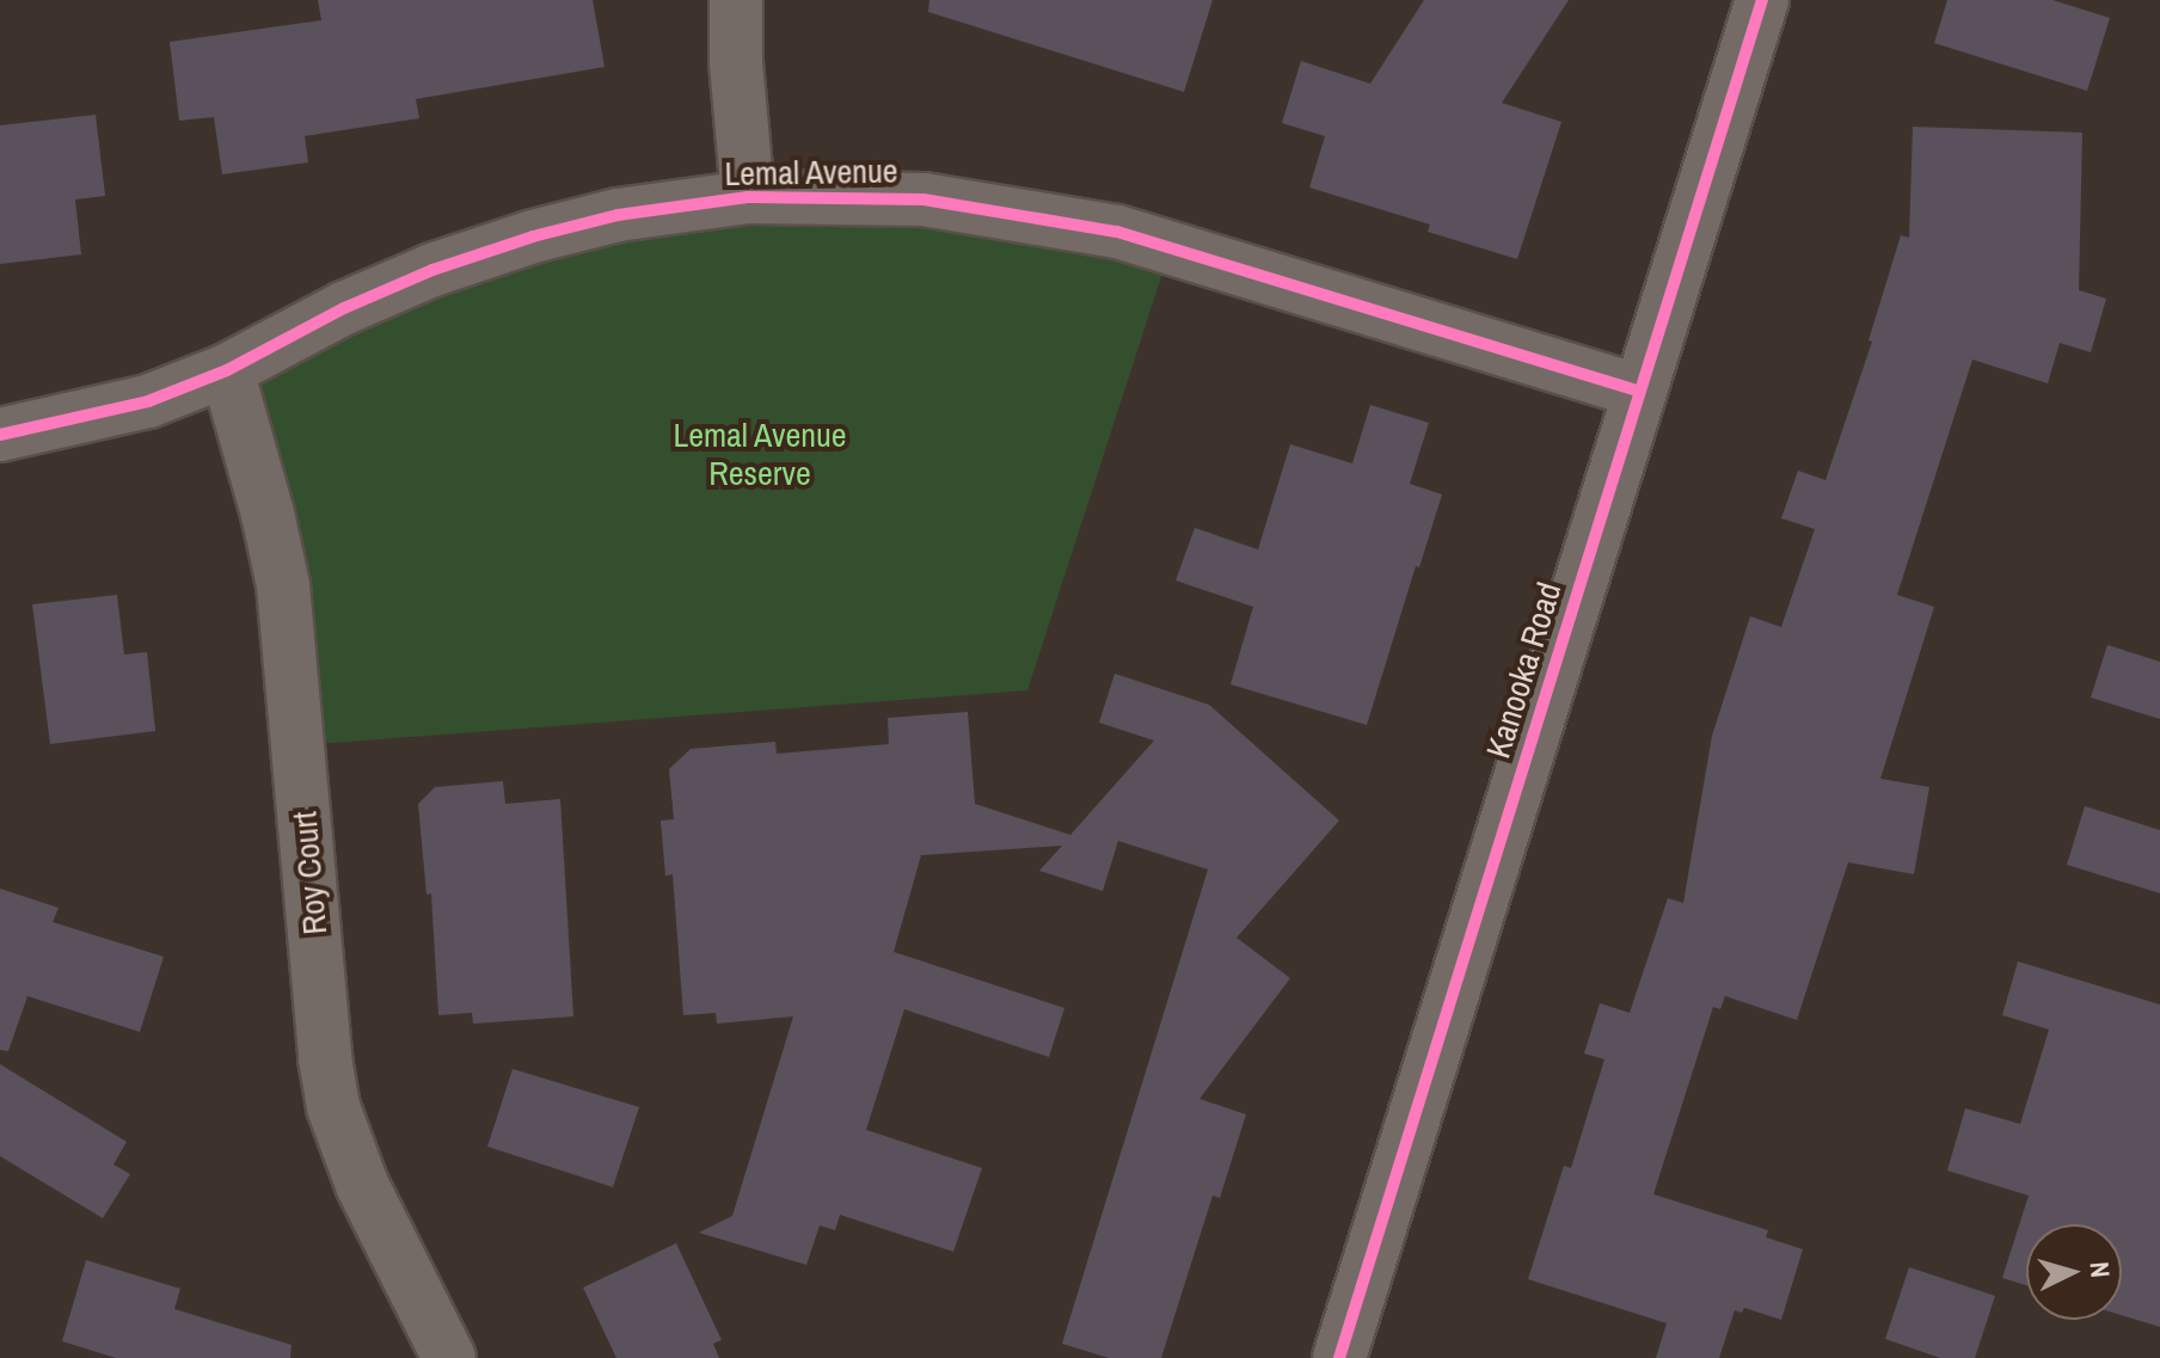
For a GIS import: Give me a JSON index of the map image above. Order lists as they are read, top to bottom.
{
  "streets": {
    "street": ["Lemal Avenue", "Kanooka Road", "Roy Court"]
  },
  "crossings": [
    ["Lemal Avenue", "Kanooka Road"],
    ["Lemal Avenue", "Roy Court"]
  ],
  "parks": ["Lemal Avenue Reserve"],
  "north": "right"
}
